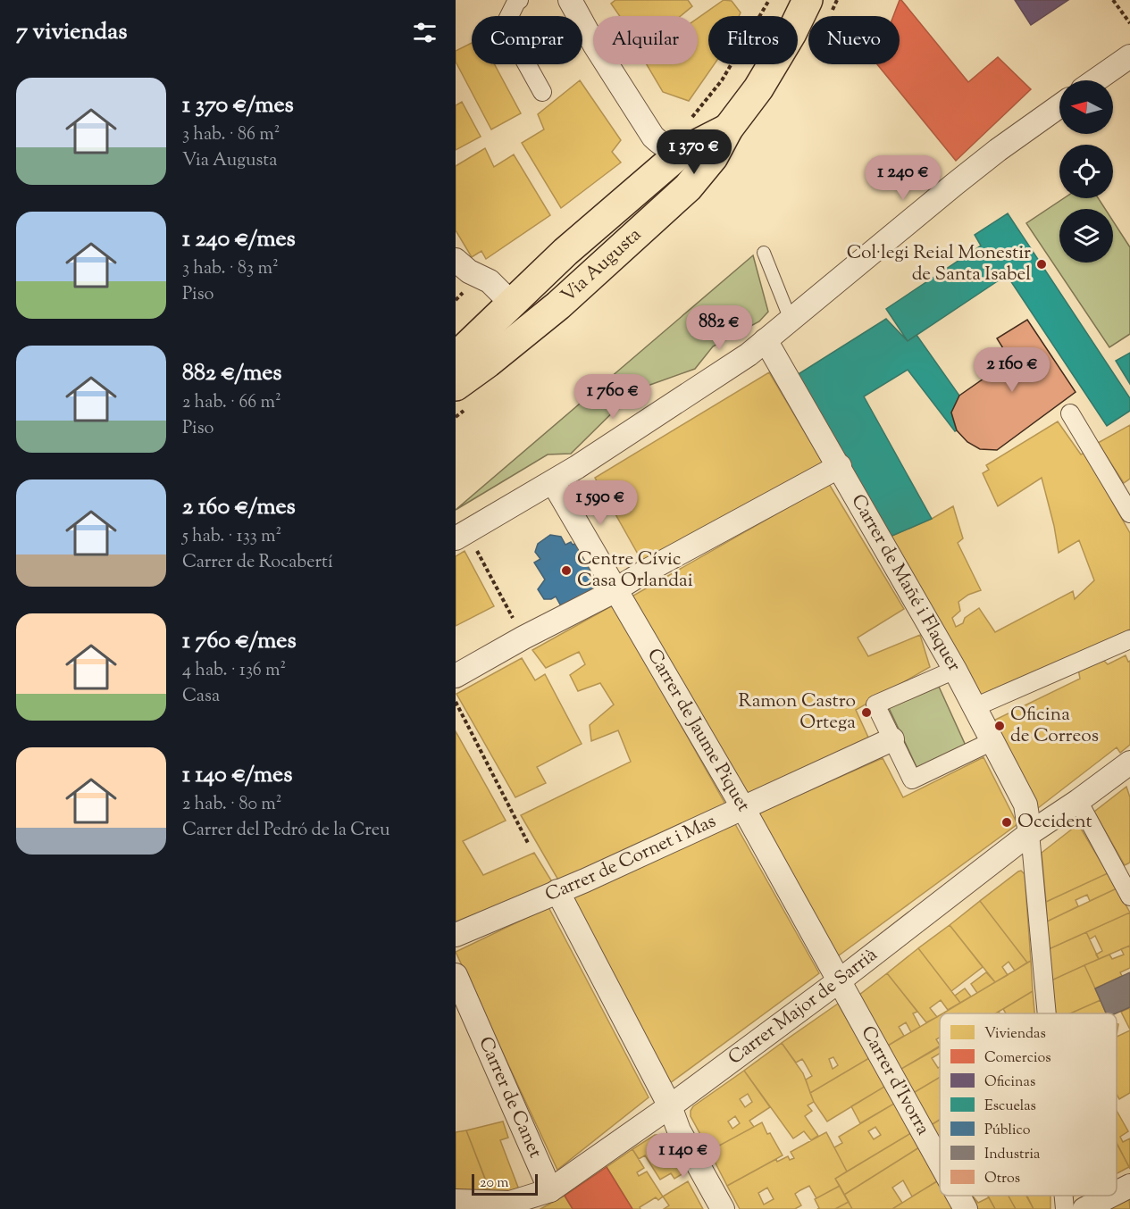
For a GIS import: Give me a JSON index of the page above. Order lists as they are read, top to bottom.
{
  "streets": {
    "main road": ["Via Augusta"],
    "street": [
      "Carrer de Mañé i Flaquer",
      "Carrer de Jaume Piquet",
      "Carrer de Cornet i Mas",
      "Carrer Major de Sarrià",
      "Carrer d'Ivorra",
      "Carrer de Canet"
    ]
  },
  "crossings": [
    ["Carrer de Mañé i Flaquer", "Carrer Major de Sarrià"],
    ["Carrer de Jaume Piquet", "Carrer de Cornet i Mas"],
    ["Carrer de Jaume Piquet", "Carrer Major de Sarrià"],
    ["Carrer de Jaume Piquet", "Carrer d'Ivorra"],
    ["Carrer Major de Sarrià", "Carrer d'Ivorra"],
    ["Carrer Major de Sarrià", "Carrer de Canet"]
  ],
  "places": [
    "Col·legi Reial Monestir de Santa Isabel",
    "Centre Cívic Casa Orlandai",
    "Ramon Castro Ortega",
    "Oficina de Correos",
    "Occident"
  ],
  "legend": [
    "Viviendas",
    "Comercios",
    "Oficinas",
    "Escuelas",
    "Público",
    "Industria",
    "Otros"
  ],
  "scale_bar": "20 m",
  "north": "left",
  "page": {
    "heading": "7 viviendas",
    "chip": [
      "Comprar",
      "Alquilar",
      "Filtros",
      "Nuevo"
    ],
    "list": [
      {
        "name": "1 370 €/mes",
        "note": "3 hab. · 86 m² · Via Augusta"
      },
      {
        "name": "1 240 €/mes",
        "note": "3 hab. · 83 m² · Piso"
      },
      {
        "name": "882 €/mes",
        "note": "2 hab. · 66 m² · Piso"
      },
      {
        "name": "2 160 €/mes",
        "note": "5 hab. · 133 m² · Carrer de Rocabertí"
      },
      {
        "name": "1 760 €/mes",
        "note": "4 hab. · 136 m² · Casa"
      },
      {
        "name": "1 140 €/mes",
        "note": "2 hab. · 80 m² · Carrer del Pedró de la Creu"
      }
    ],
    "price": [
      "1 370 €",
      "1 240 €",
      "882 €",
      "2 160 €",
      "1 760 €",
      "1 590 €",
      "1 140 €"
    ],
    "scale": "20 m"
  }
}
